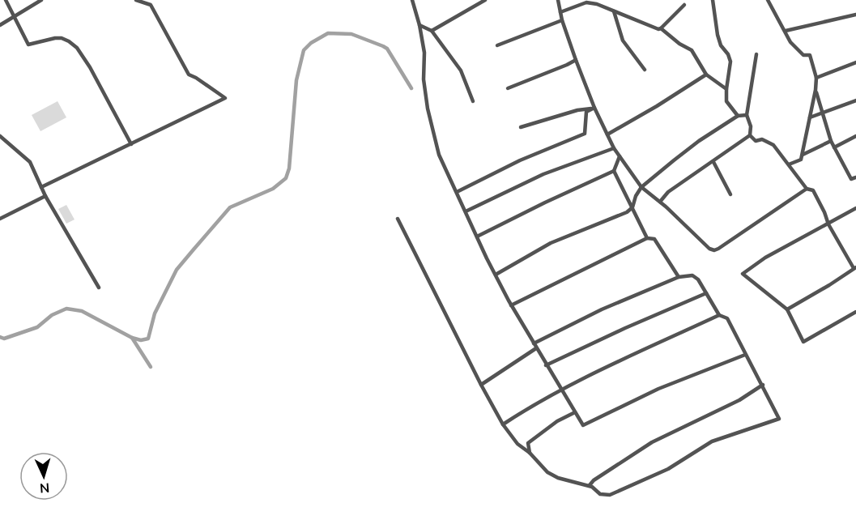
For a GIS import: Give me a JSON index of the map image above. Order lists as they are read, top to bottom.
{
  "north": "bottom"
}
